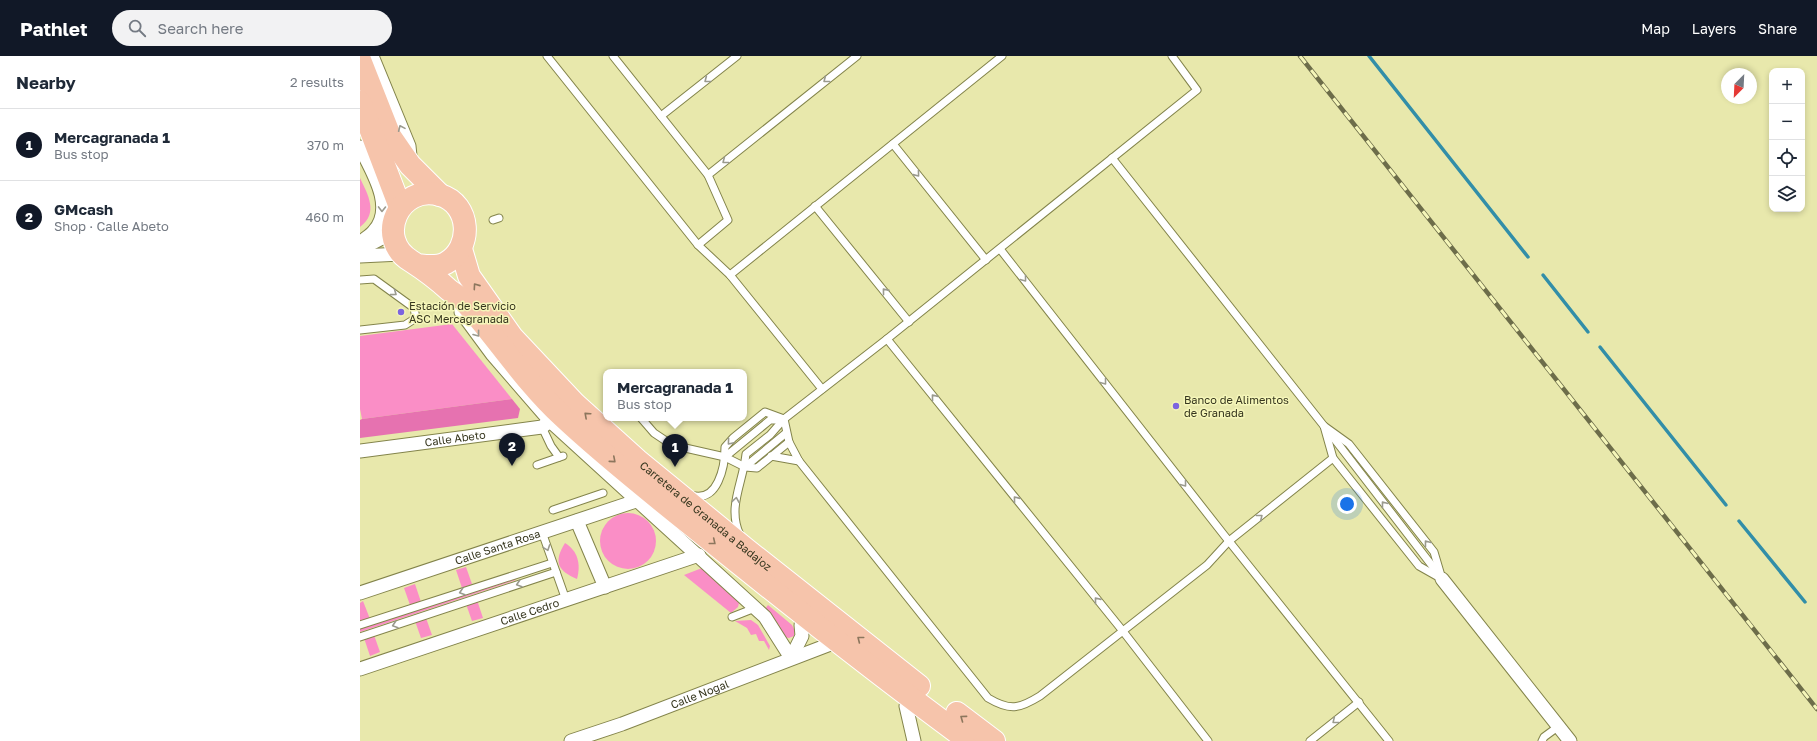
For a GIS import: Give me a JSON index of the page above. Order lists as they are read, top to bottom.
{
  "streets": {
    "highway": ["Carretera de Granada a Badajoz"],
    "street": [
      "Calle Abeto",
      "Calle Santa Rosa",
      "Calle Cedro",
      "Calle Nogal"
    ]
  },
  "places": ["Estación de Servicio ASC Mercagranada", "Banco de Alimentos de Granada"],
  "north": "bottom left",
  "page": {
    "header": "Pathlet",
    "search": "Search here",
    "nav": ["Map", "Layers", "Share"],
    "heading": ["Nearby", "2 results"],
    "map_buttons": ["+", "−"],
    "list": [
      {
        "mark": "1",
        "name": "Mercagranada 1",
        "note": "Bus stop",
        "value": "370 m"
      },
      {
        "mark": "2",
        "name": "GMcash",
        "note": "Shop · Calle Abeto",
        "value": "460 m"
      }
    ],
    "popup": ["Mercagranada 1", "Bus stop"],
    "pins": ["2", "1"]
  }
}
